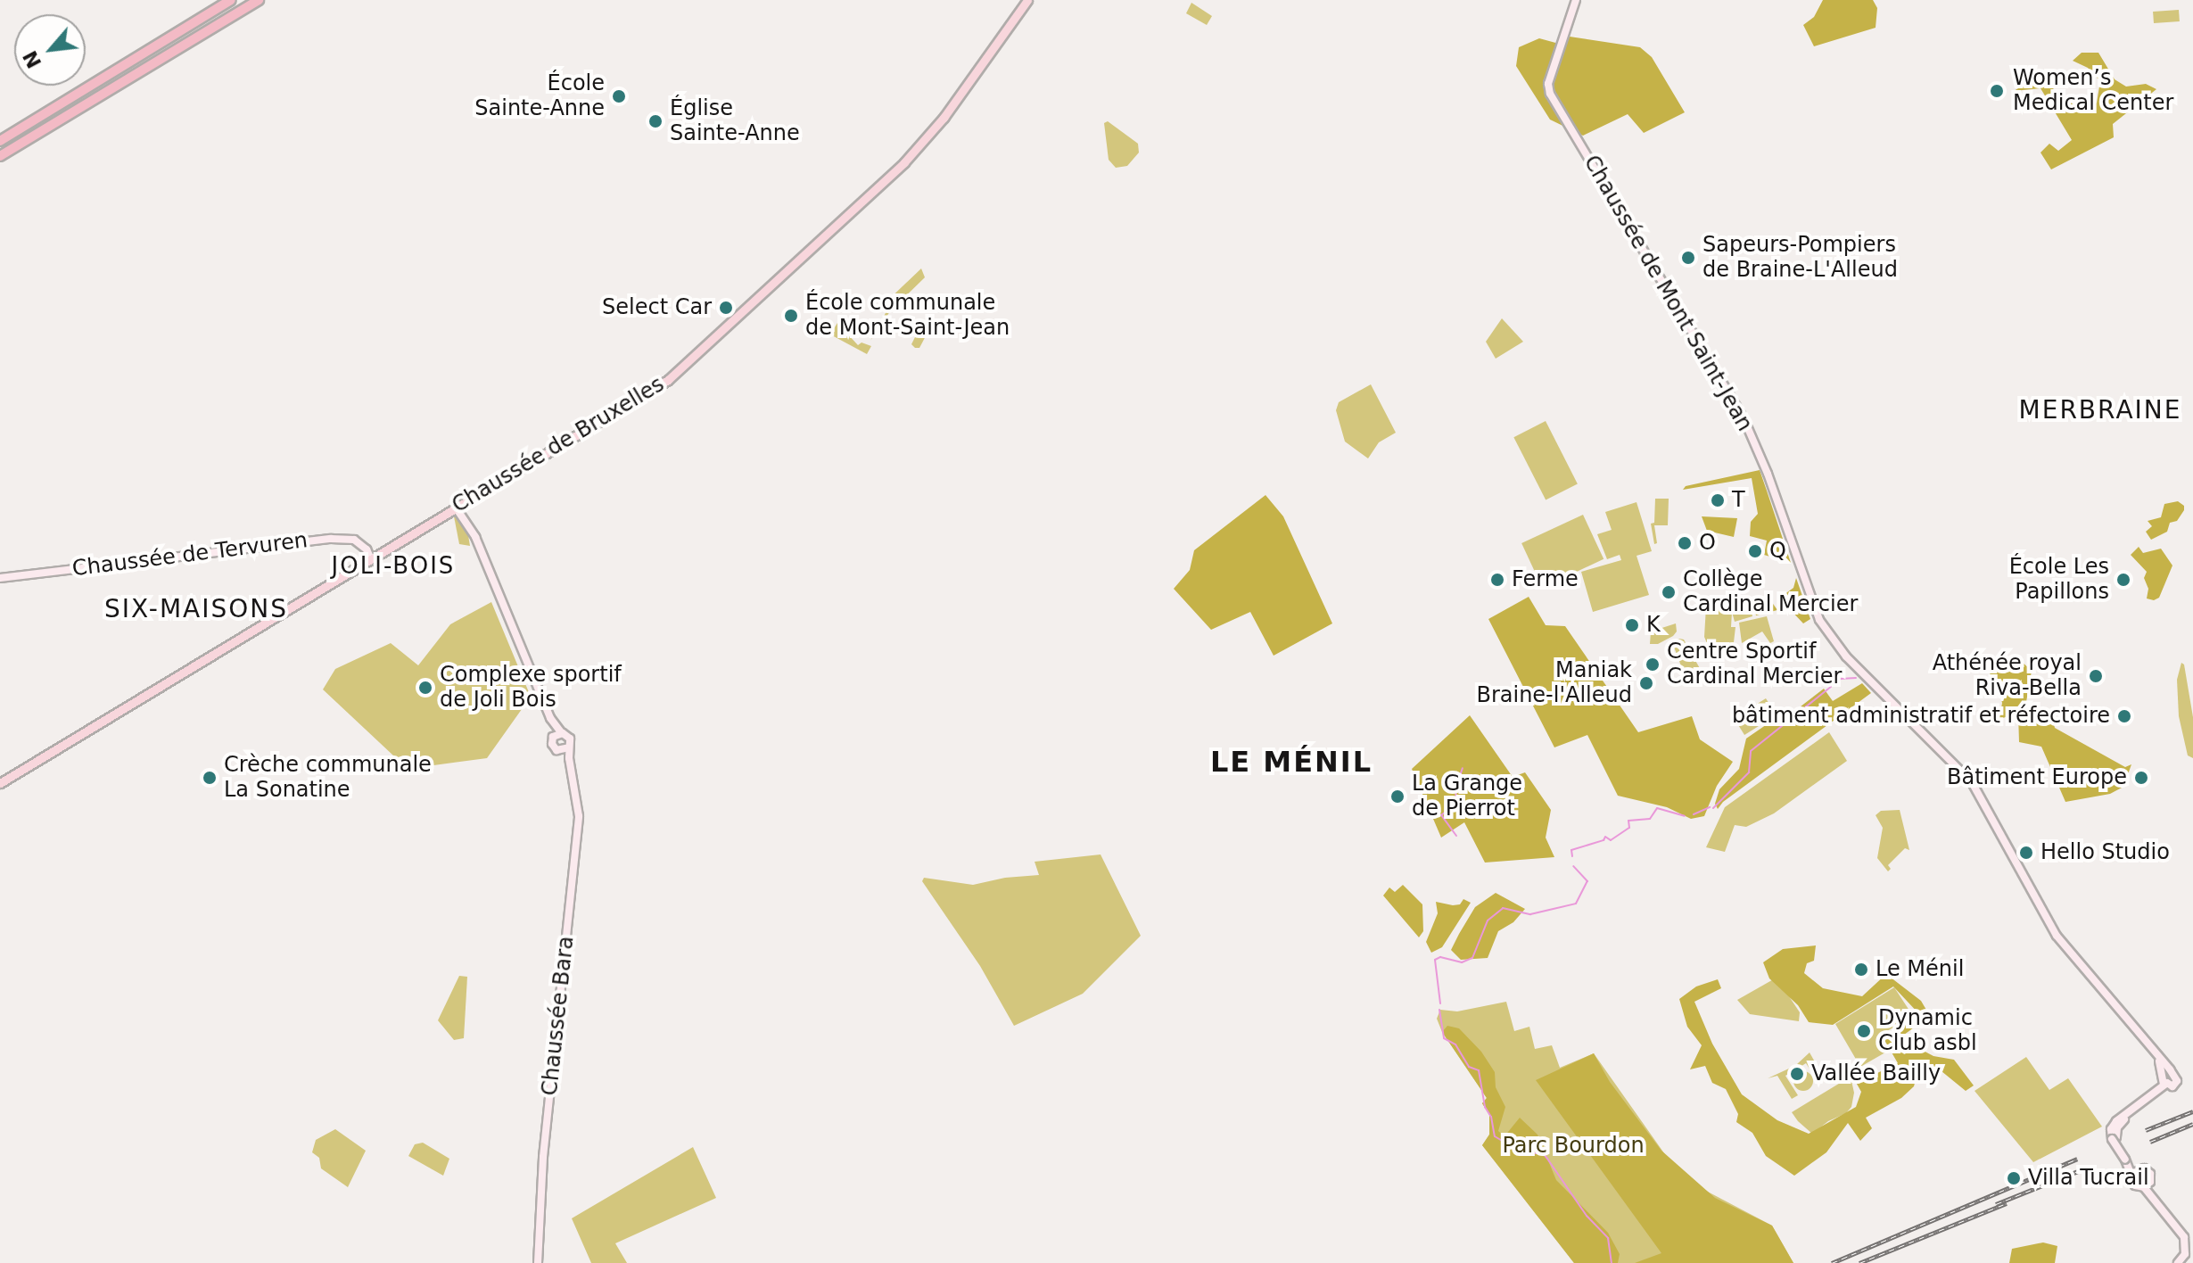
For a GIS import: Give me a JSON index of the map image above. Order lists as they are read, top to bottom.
{
  "streets": {
    "main road": [
      "Chaussée de Mont Saint-Jean",
      "Chaussée de Bruxelles",
      "Chaussée de Tervuren",
      "Chaussée Bara"
    ]
  },
  "crossings": [
    ["Chaussée de Bruxelles", "Chaussée de Tervuren"]
  ],
  "districts": [
    "MERBRAINE",
    "JOLI-BOIS",
    "SIX-MAISONS",
    "LE MÉNIL"
  ],
  "parks": ["Parc Bourdon"],
  "places": [
    "Women’s Medical Center",
    "École Sainte-Anne",
    "Église Sainte-Anne",
    "Sapeurs-Pompiers de Braine-L'Alleud",
    "Select Car",
    "École communale de Mont-Saint-Jean",
    "T",
    "O",
    "Q",
    "Ferme",
    "École Les Papillons",
    "Collège Cardinal Mercier",
    "K",
    "Centre Sportif Cardinal Mercier",
    "Athénée royal Riva-Bella",
    "Maniak Braine-l'Alleud",
    "Complexe sportif de Joli Bois",
    "bâtiment administratif et réfectoire",
    "Crèche communale La Sonatine",
    "Bâtiment Europe",
    "La Grange de Pierrot",
    "Hello Studio",
    "Le Ménil",
    "Dynamic Club asbl",
    "Vallée Bailly",
    "Villa Tucrail"
  ],
  "north": "bottom left"
}
